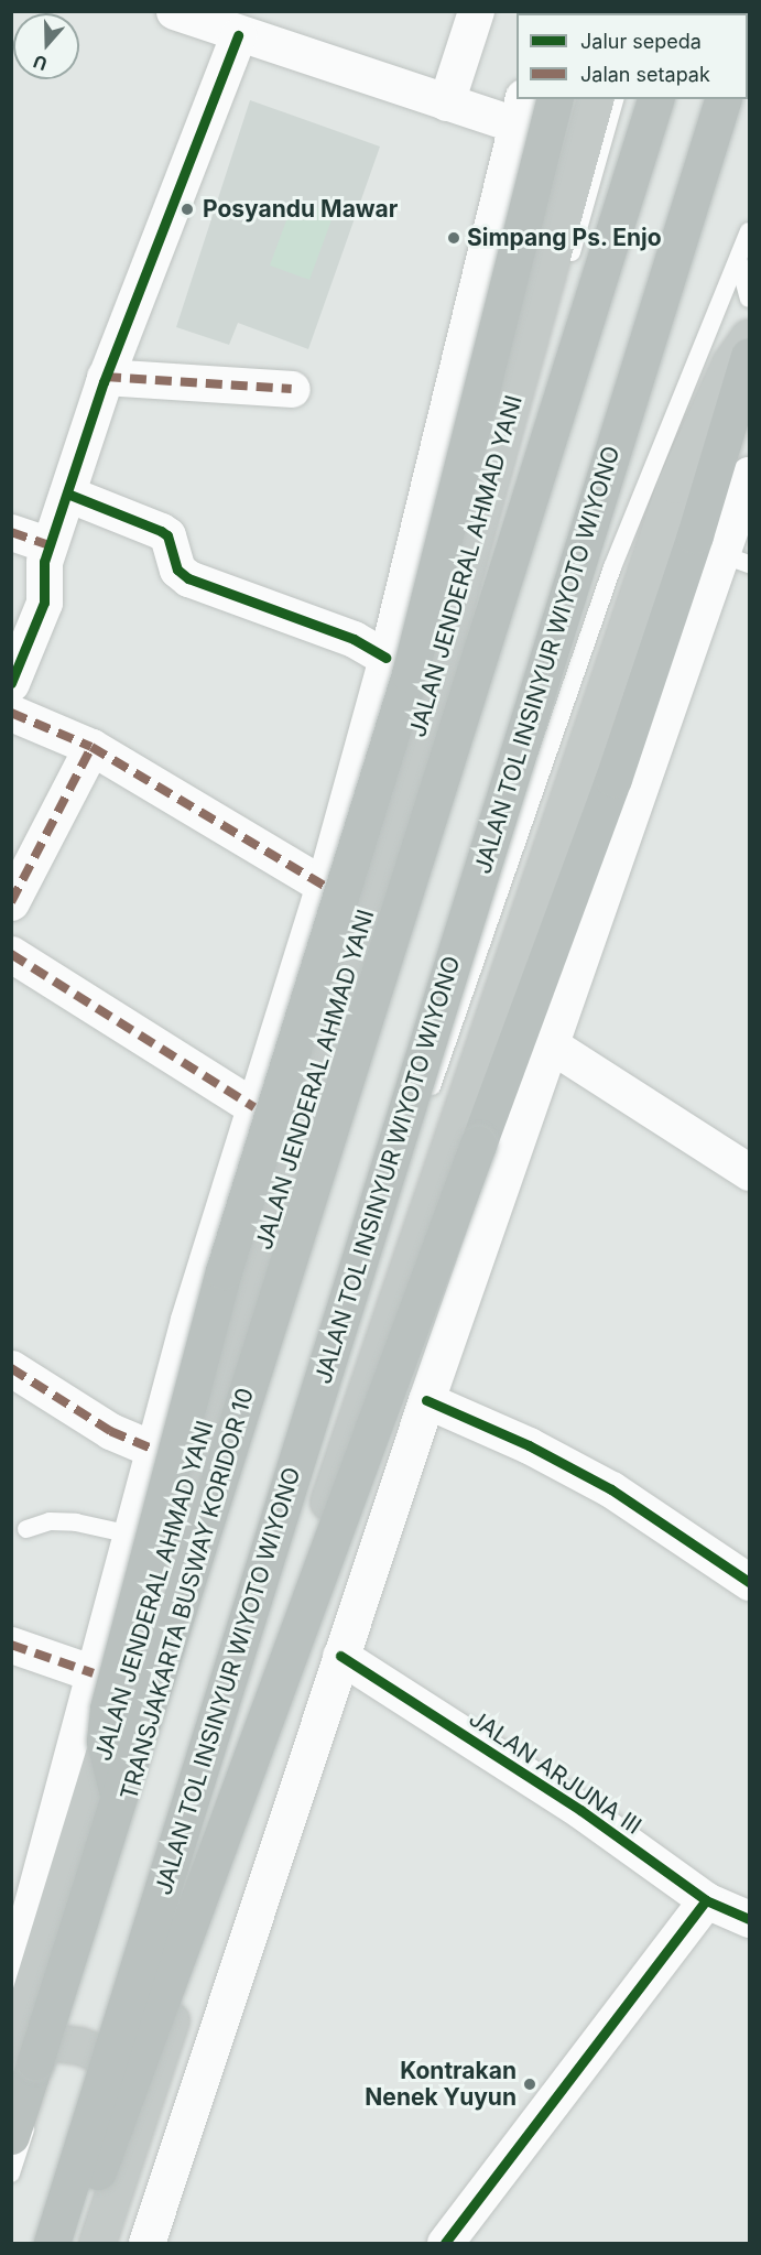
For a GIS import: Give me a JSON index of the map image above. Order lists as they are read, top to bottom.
{
  "streets": {
    "highway": ["JALAN JENDERAL AHMAD YANI", "JALAN TOL INSINYUR WIYOTO WIYONO"],
    "street": ["JALAN ARJUNA III"],
    "lane": ["TRANSJAKARTA BUSWAY KORIDOR 10"]
  },
  "places": ["Posyandu Mawar", "Simpang Ps. Enjo", "Kontrakan Nenek Yuyun"],
  "legend": ["Jalur sepeda", "Jalan setapak"],
  "north": "bottom"
}
